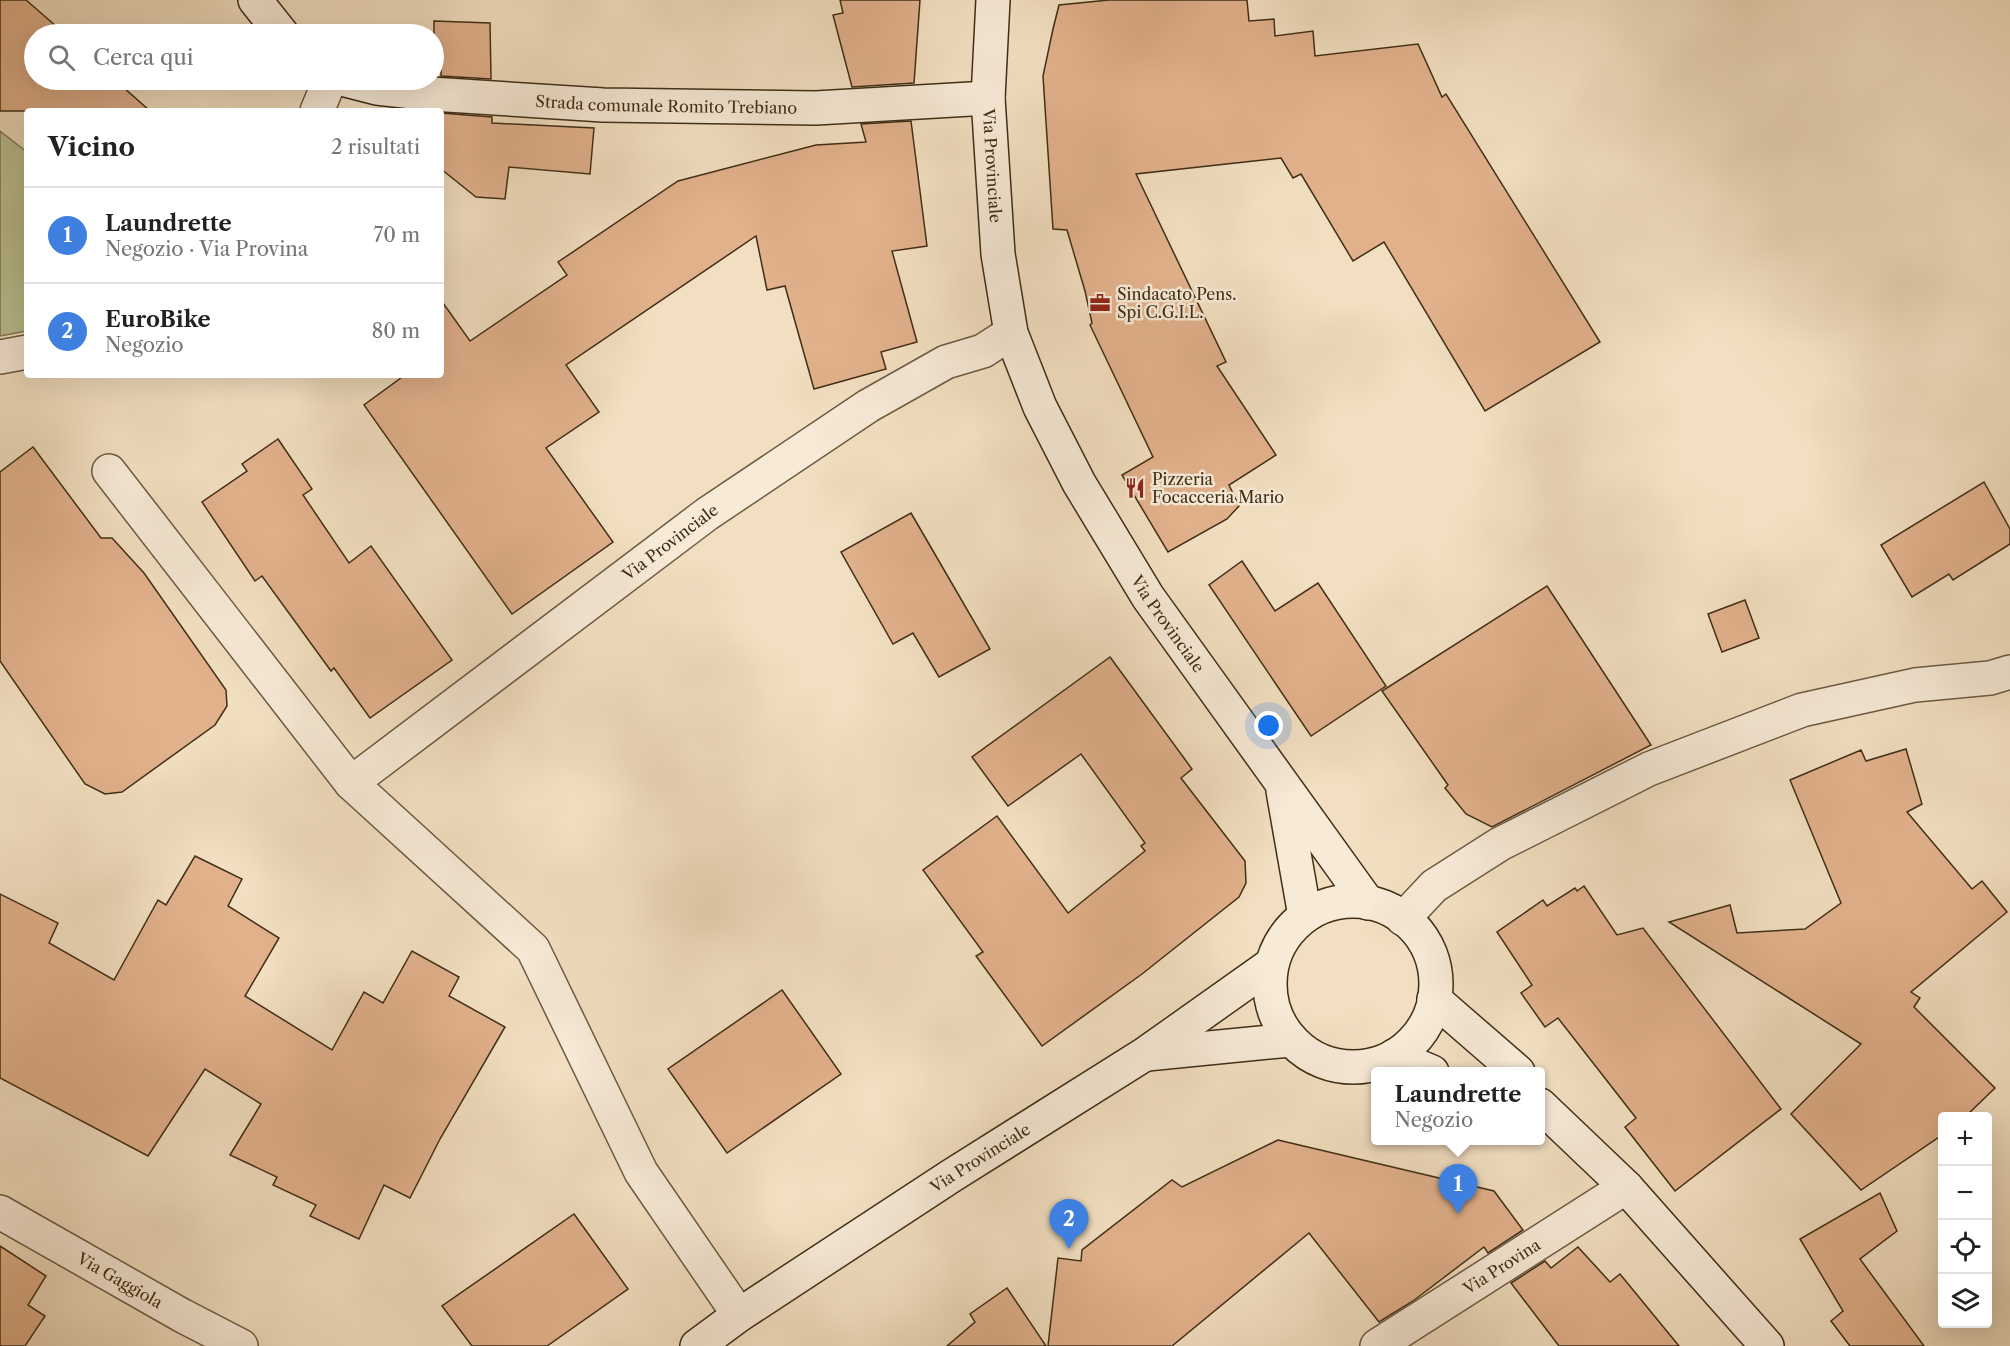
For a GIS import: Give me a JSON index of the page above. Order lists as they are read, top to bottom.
{
  "streets": {
    "street": [
      "Strada comunale Romito Trebiano",
      "Via Provinciale",
      "Via Provina",
      "Via Gaggiola"
    ]
  },
  "crossings": [
    ["Strada comunale Romito Trebiano", "Via Provinciale"]
  ],
  "places": {
    "office": ["Sindacato Pens. Spi C.G.I.L."],
    "restaurant": ["Pizzeria Focacceria Mario"]
  },
  "page": {
    "search": "Cerca qui",
    "heading": ["Vicino", "2 risultati"],
    "list": [
      {
        "mark": "1",
        "name": "Laundrette",
        "note": "Negozio · Via Provina",
        "value": "70 m"
      },
      {
        "mark": "2",
        "name": "EuroBike",
        "note": "Negozio",
        "value": "80 m"
      }
    ],
    "popup": ["Laundrette", "Negozio"],
    "map_buttons": ["+", "−"],
    "pins": ["1", "2"]
  }
}
